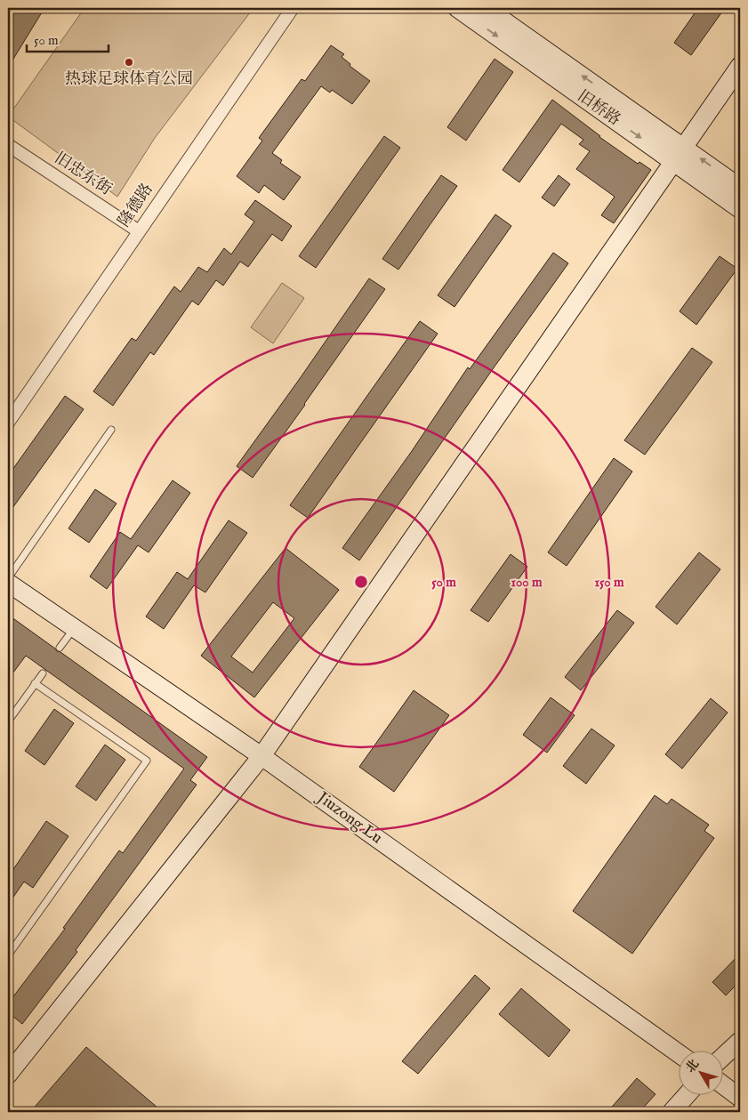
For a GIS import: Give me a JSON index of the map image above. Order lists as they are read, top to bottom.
{
  "streets": {
    "street": [
      "旧桥路",
      "旧忠东街",
      "隆德路",
      "Jiuzong Lu"
    ]
  },
  "crossings": [
    ["旧忠东街", "隆德路"]
  ],
  "places": ["热球足球体育公园"],
  "scale_bar": "50 m",
  "north": "top left",
  "rings": ["50 m", "100 m", "150 m"]
}
